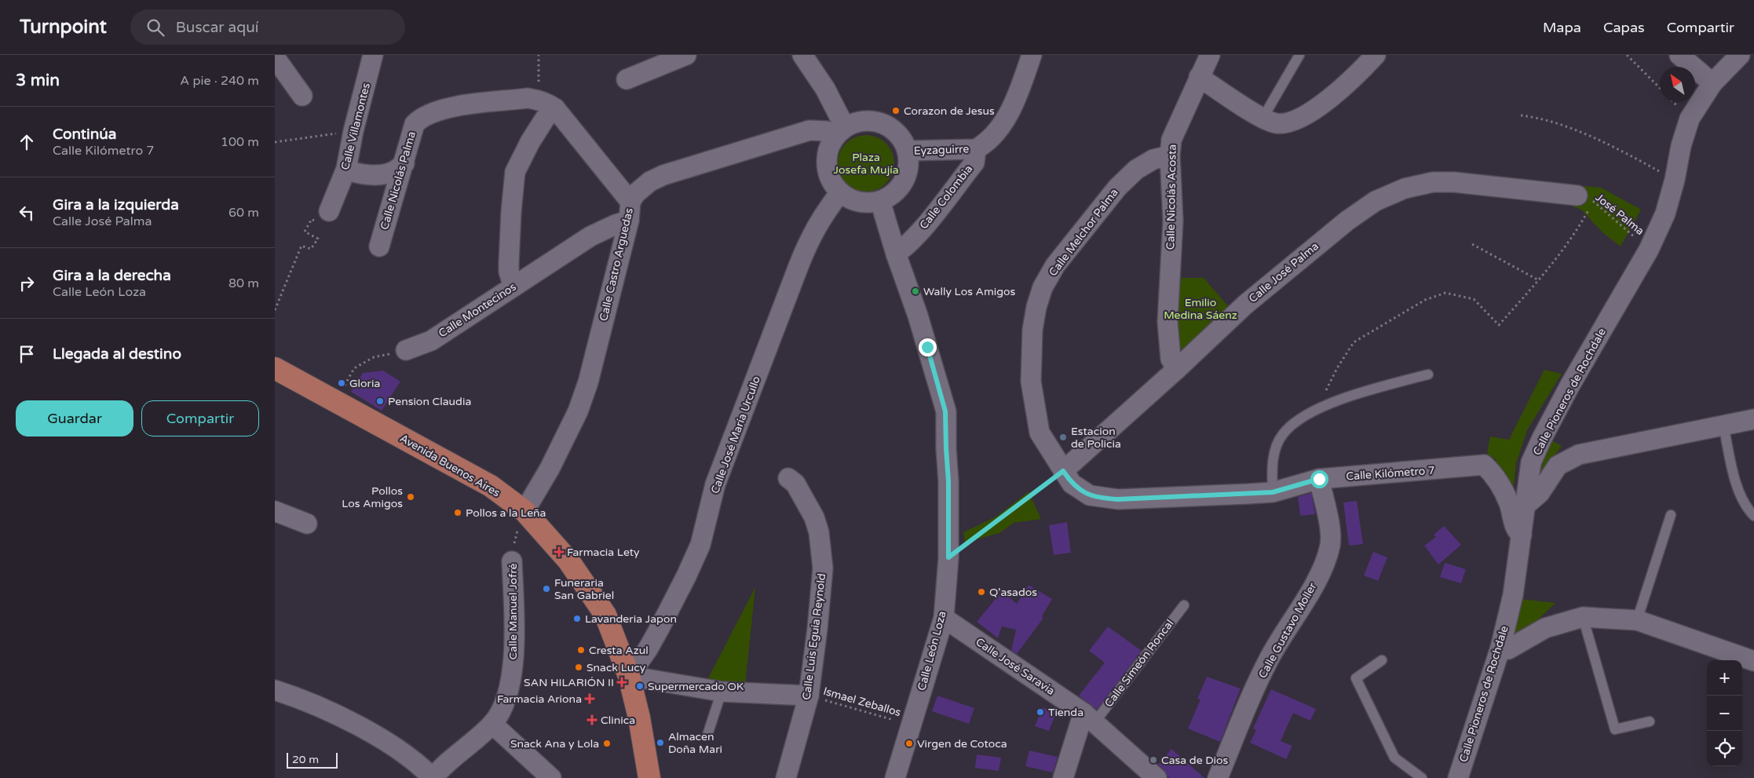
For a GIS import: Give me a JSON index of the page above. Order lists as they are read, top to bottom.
{
  "streets": {
    "main road": ["Avenida Buenos Aires"],
    "street": [
      "Calle Villamontes",
      "Eyzaguirre",
      "Calle Nicolás Palma",
      "Calle Colombia",
      "Calle Nicolás Acosta",
      "Calle Melchor Palma",
      "Calle Castro Arguedas",
      "Calle José Palma",
      "Calle Montecinos",
      "Calle Pioneros de Rochdale",
      "Calle José María Urcullo",
      "Calle Kilómetro 7",
      "Calle Manuel Jofré",
      "Calle Gustavo Moller",
      "Calle Luis Eguía Reynold",
      "Calle León Loza",
      "Calle Simeón Roncal",
      "Calle José Saravia"
    ],
    "path": ["José Palma", "Ismael Zeballos"]
  },
  "crossings": [
    ["Eyzaguirre", "Calle Colombia"],
    ["Eyzaguirre", "Calle Castro Arguedas"],
    ["Eyzaguirre", "Calle José María Urcullo"],
    ["Eyzaguirre", "Calle León Loza"],
    ["Calle Colombia", "Calle León Loza"],
    ["Calle Nicolás Acosta", "Calle Melchor Palma"],
    ["Calle Nicolás Acosta", "Calle José Palma"],
    ["José Palma", "Calle José Palma"],
    ["José Palma", "Calle Pioneros de Rochdale"],
    ["Calle Melchor Palma", "Calle José Palma"],
    ["Calle Melchor Palma", "Calle Kilómetro 7"],
    ["Calle Castro Arguedas", "Calle Montecinos"],
    ["Calle Castro Arguedas", "Calle José María Urcullo"],
    ["Calle Castro Arguedas", "Avenida Buenos Aires"],
    ["Calle Castro Arguedas", "Calle Manuel Jofré"],
    ["Calle Castro Arguedas", "Calle León Loza"],
    ["Calle José Palma", "Calle Kilómetro 7"],
    ["Calle Pioneros de Rochdale", "Calle Kilómetro 7"],
    ["Calle José María Urcullo", "Avenida Buenos Aires"],
    ["Calle José María Urcullo", "Calle León Loza"],
    ["Avenida Buenos Aires", "Calle Manuel Jofré"],
    ["Calle Kilómetro 7", "Calle Gustavo Moller"],
    ["Calle Luis Eguía Reynold", "Ismael Zeballos"],
    ["Calle León Loza", "Calle José Saravia"],
    ["Calle León Loza", "Ismael Zeballos"],
    ["Calle Simeón Roncal", "Calle José Saravia"]
  ],
  "parks": ["Plaza Josefa Mujía", "Emilio Medina Sáenz"],
  "places": {
    "other": [
      "Corazon de Jesus",
      "Wally Los Amigos",
      "Gloria",
      "Pension Claudia",
      "Estacion de Policia",
      "Pollos Los Amigos",
      "Pollos a la Leña",
      "Funeraria San Gabriel",
      "Q'asados",
      "Lavanderia Japon",
      "Cresta Azul",
      "Snack Lucy",
      "Supermercado OK",
      "Tienda",
      "Almacen Doña Mari",
      "Snack Ana y Lola",
      "Virgen de Cotoca",
      "Casa de Dios"
    ],
    "health": [
      "Farmacia Lety",
      "SAN HILARIÓN II",
      "Farmacia Ariona",
      "Clinica"
    ]
  },
  "scale_bar": "20 m",
  "north": "top left",
  "page": {
    "header": "Turnpoint",
    "search": "Buscar aquí",
    "nav": ["Mapa", "Capas", "Compartir"],
    "heading": ["3 min", "A pie · 240 m"],
    "list": [
      ["Continúa", "Calle Kilómetro 7", "100 m"],
      ["Gira a la izquierda", "Calle José Palma", "60 m"],
      ["Gira a la derecha", "Calle León Loza", "80 m"],
      "Llegada al destino"
    ],
    "buttons": ["Guardar", "Compartir"],
    "map_buttons": ["+", "−"],
    "scale": "20 m"
  }
}
